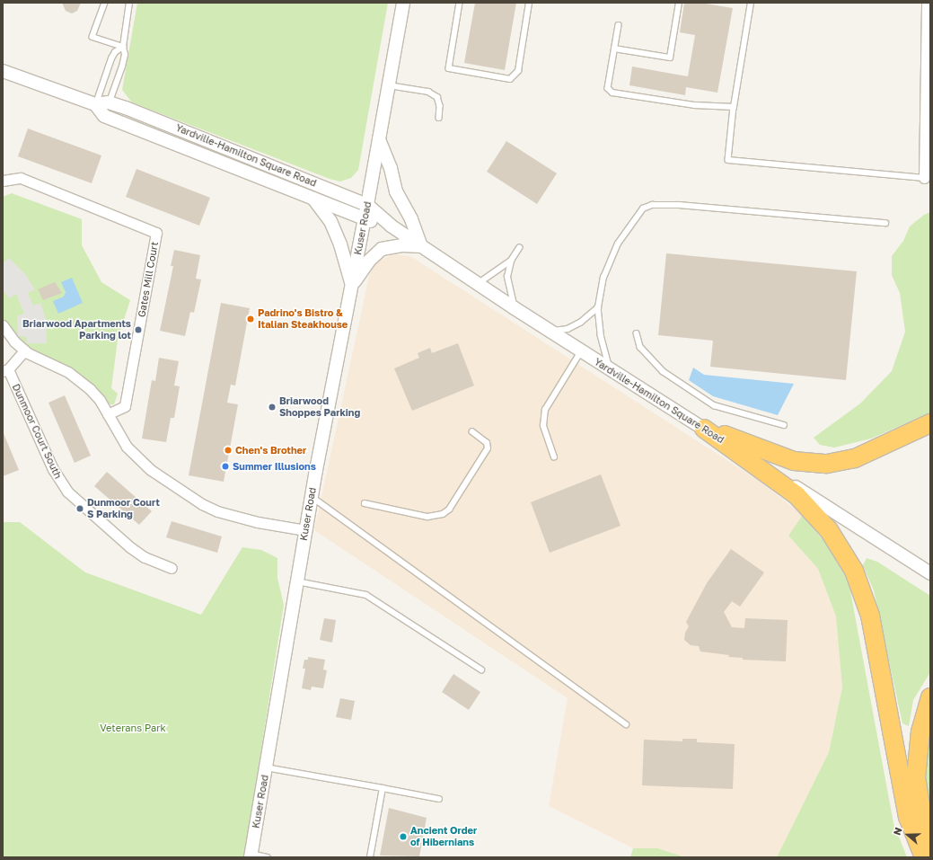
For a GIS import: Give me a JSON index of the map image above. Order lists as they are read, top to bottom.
{
  "streets": {
    "street": [
      "Yardville-Hamilton Square Road",
      "Kuser Road",
      "Gates Mill Court",
      "Dunmoor Court South"
    ]
  },
  "crossings": [
    ["Yardville-Hamilton Square Road", "Kuser Road"]
  ],
  "parks": ["Veterans Park"],
  "places": [
    "Padrino's Bistro & Italian Steakhouse",
    "Briarwood Apartments Parking lot",
    "Briarwood Shoppes Parking",
    "Chen's Brother",
    "Summer Illusions",
    "Dunmoor Court S Parking",
    "Ancient Order of Hibernians"
  ],
  "north": "left"
}
